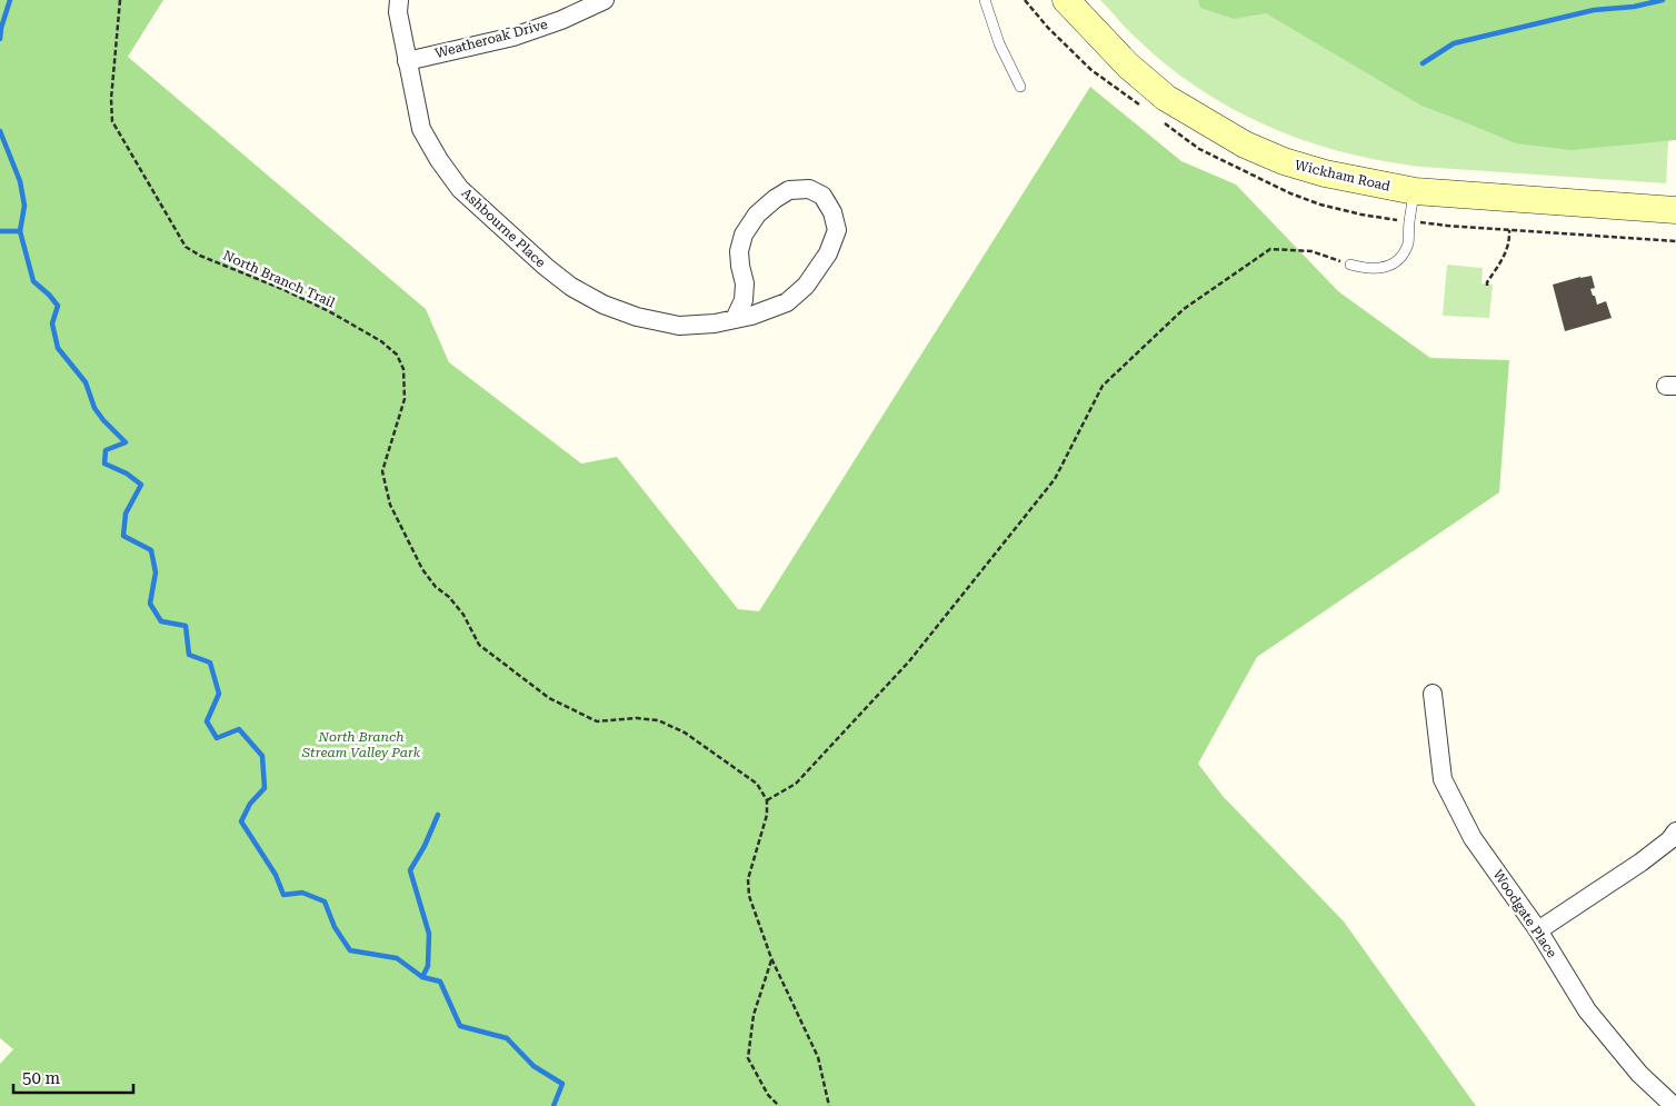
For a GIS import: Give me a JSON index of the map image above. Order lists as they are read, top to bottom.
{
  "streets": {
    "street": [
      "Weatheroak Drive",
      "Wickham Road",
      "Ashbourne Place",
      "Woodgate Place"
    ],
    "path": ["North Branch Trail"]
  },
  "crossings": [
    ["Weatheroak Drive", "Ashbourne Place"]
  ],
  "parks": ["North Branch Stream Valley Park"],
  "scale_bar": "50 m"
}
